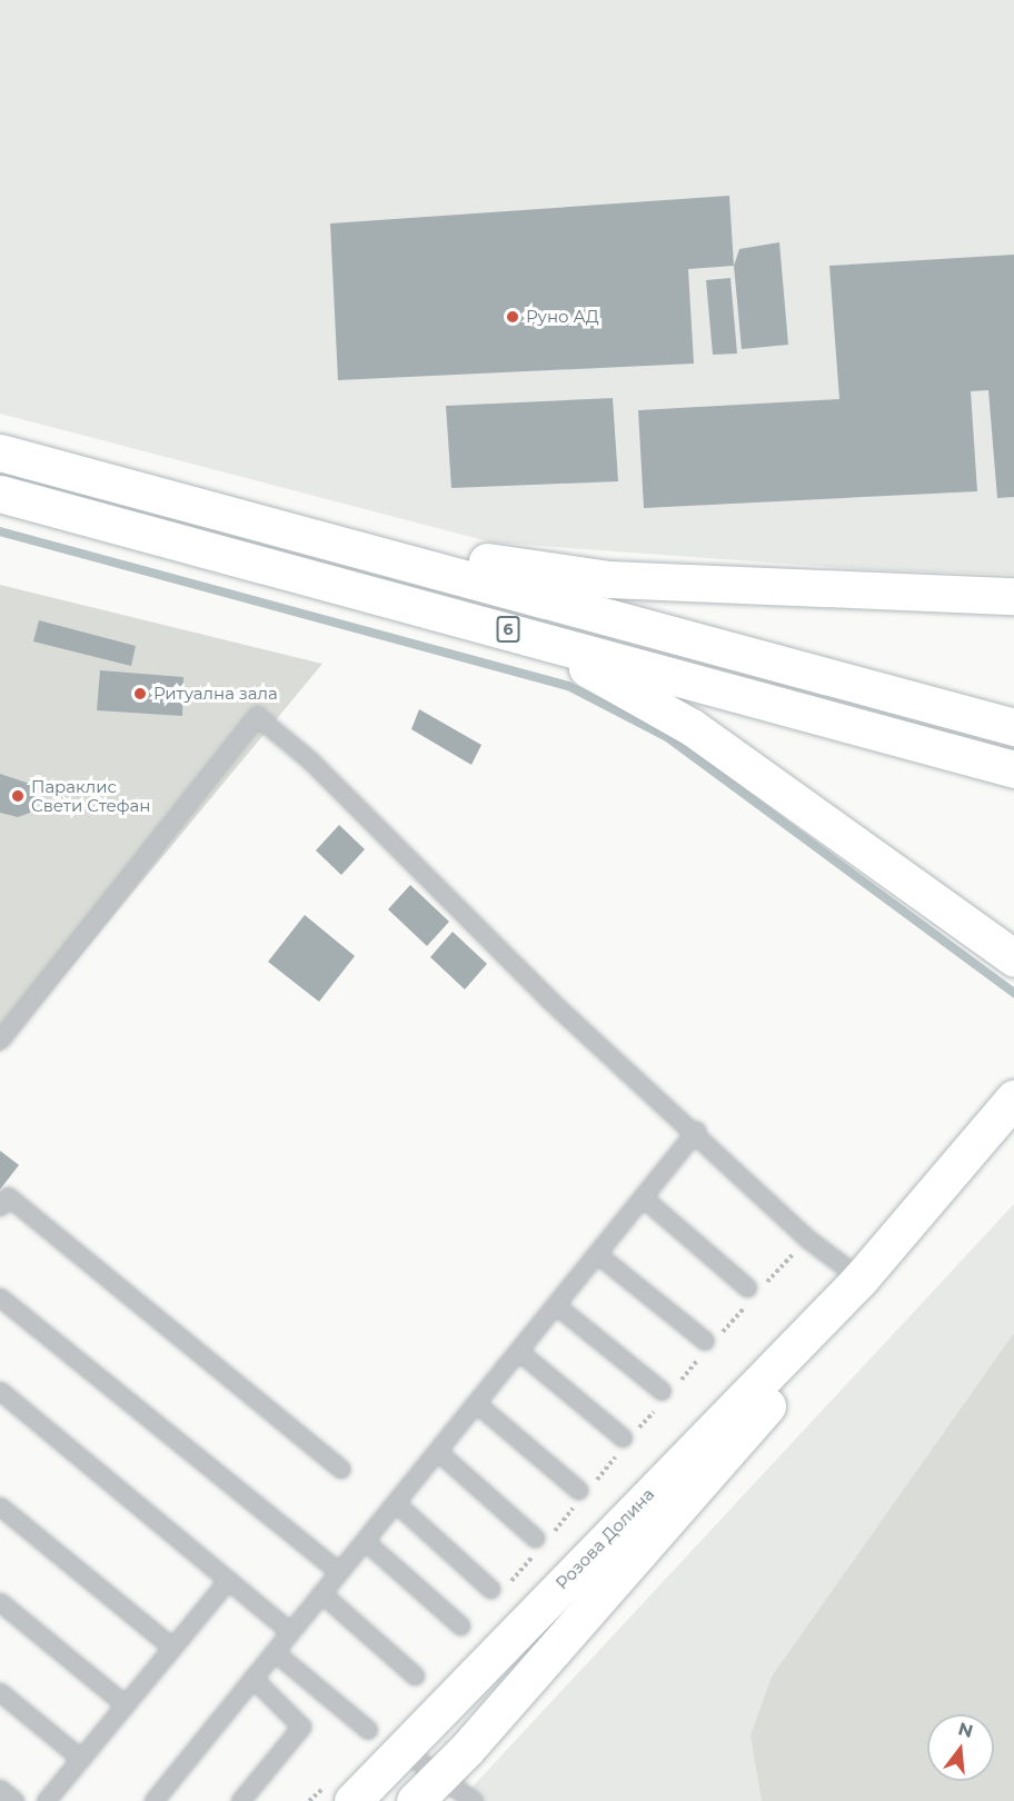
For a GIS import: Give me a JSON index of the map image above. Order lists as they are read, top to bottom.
{
  "streets": {
    "main road": ["6", "Розова Долина"]
  },
  "places": ["Руно АД", "Ритуална зала", "Параклис Свети Стефан"],
  "north": "top"
}
